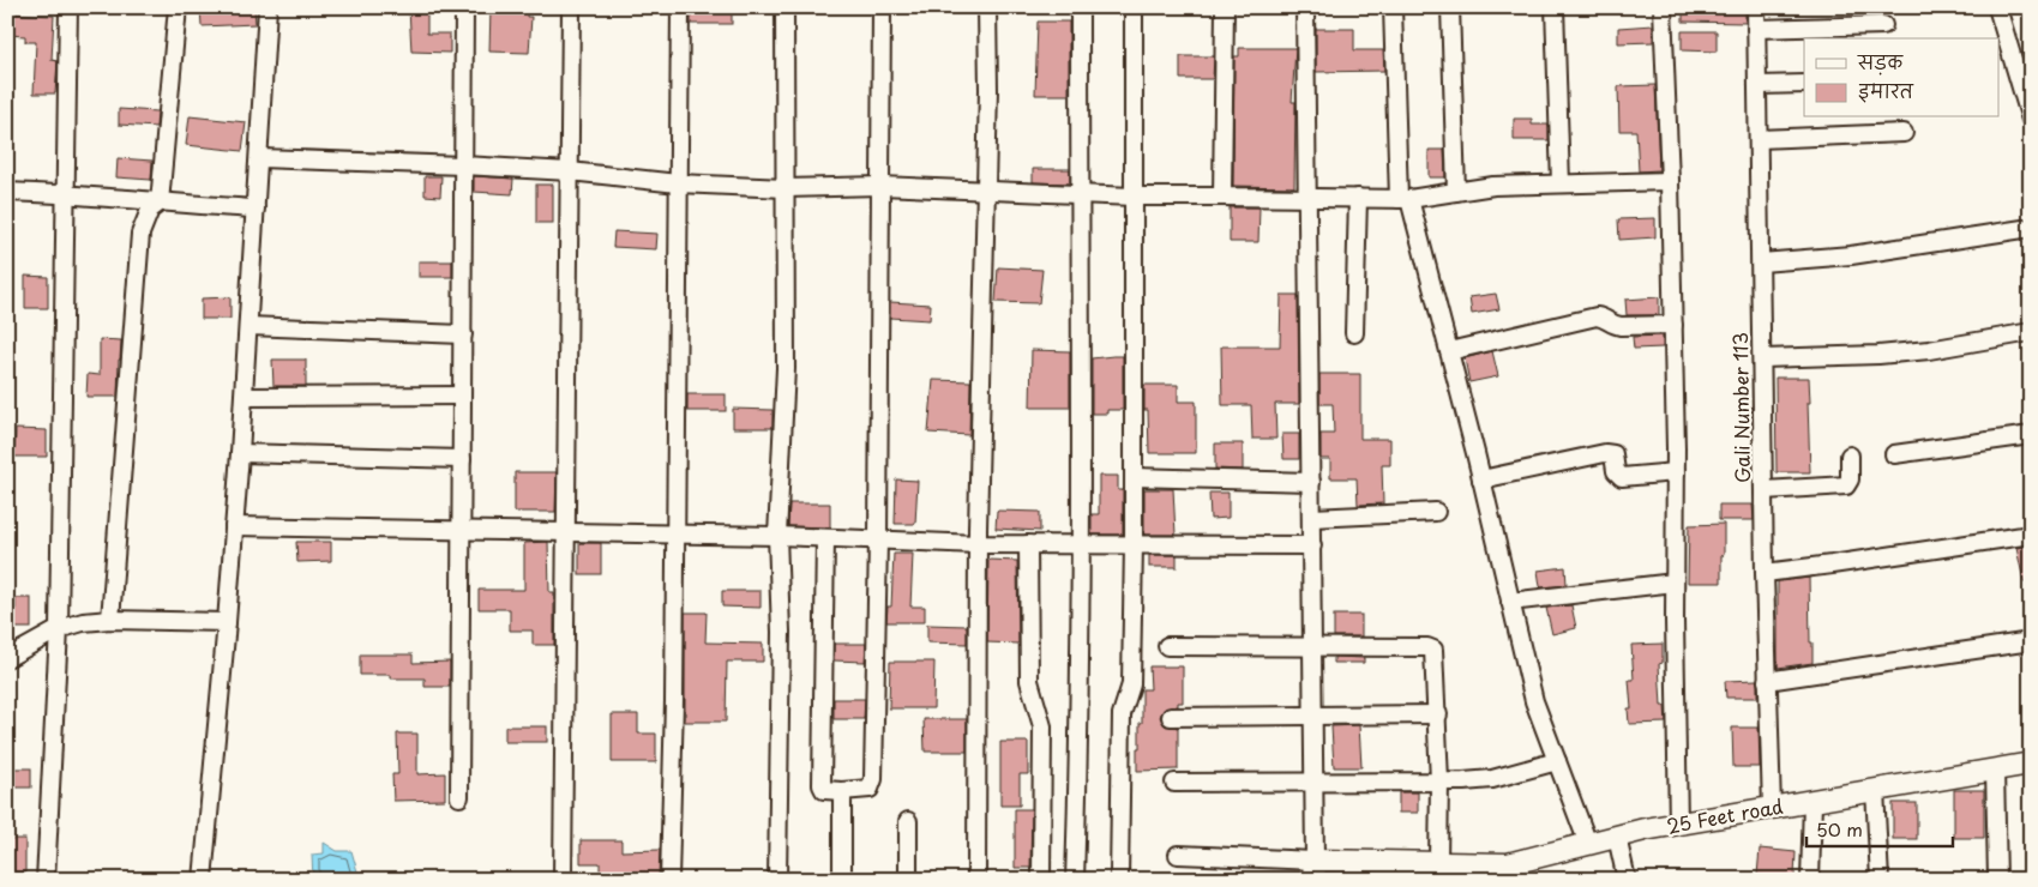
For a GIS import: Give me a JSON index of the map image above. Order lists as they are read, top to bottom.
{
  "streets": {
    "street": ["Gali Number 113", "25 Feet road"]
  },
  "crossings": [
    ["Gali Number 113", "25 Feet road"]
  ],
  "legend": ["सड़क", "इमारत"],
  "scale_bar": "50 m"
}
